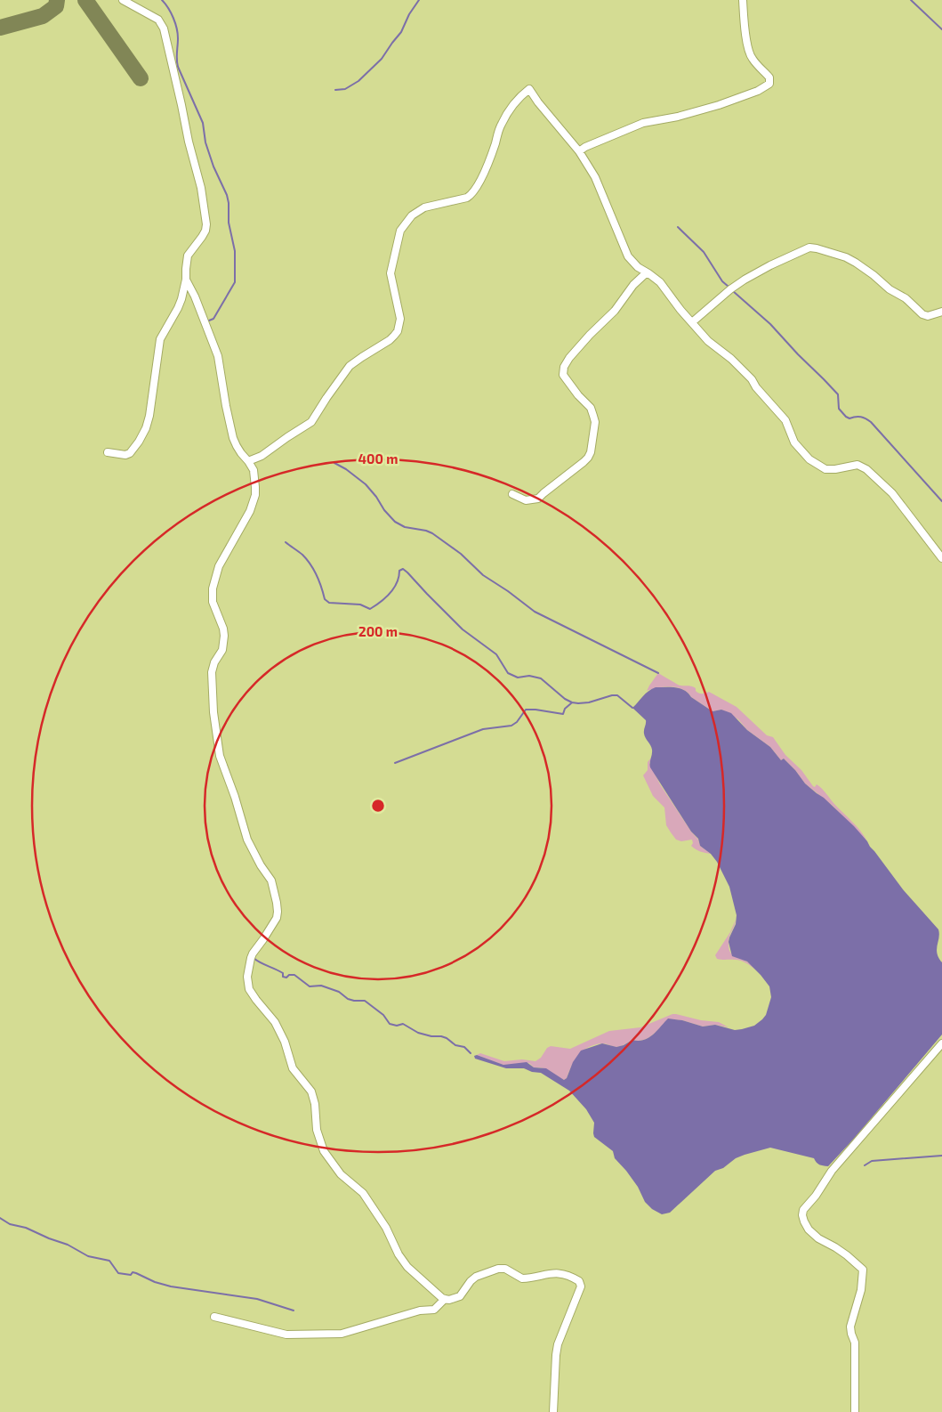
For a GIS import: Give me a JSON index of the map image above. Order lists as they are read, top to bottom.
{
  "rings": ["400 m", "200 m"]
}
